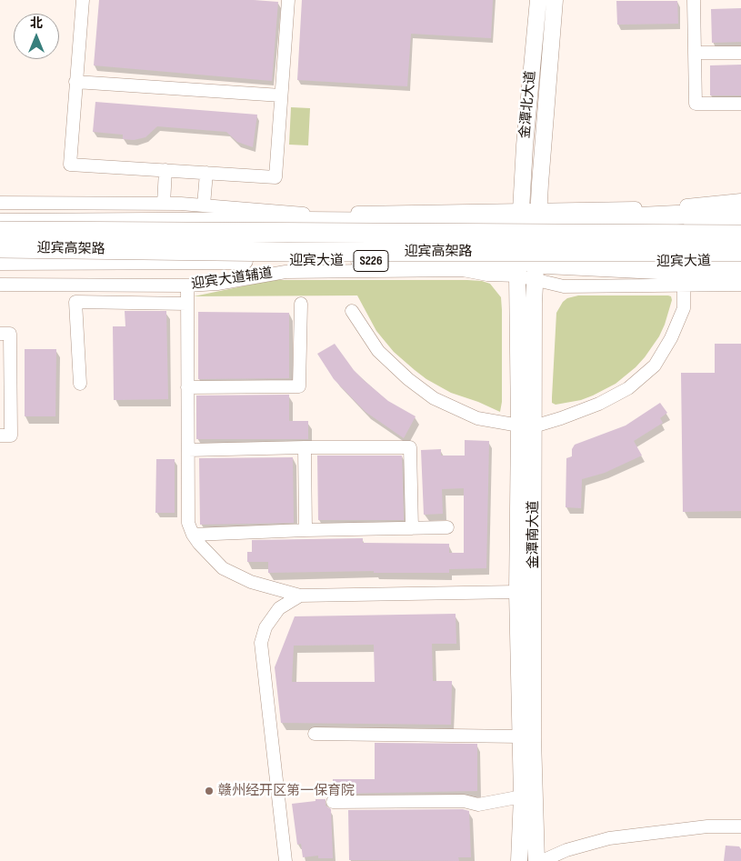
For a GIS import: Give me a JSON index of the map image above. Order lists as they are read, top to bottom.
{
  "streets": {
    "highway": ["迎宾高架路"],
    "main road": [
      "金潭北大道",
      "迎宾大道",
      "S226",
      "金潭南大道"
    ],
    "street": ["迎宾大道辅道"]
  },
  "crossings": [
    ["金潭北大道", "金潭南大道"],
    ["迎宾大道", "迎宾大道辅道"],
    ["迎宾大道", "金潭南大道"],
    ["迎宾大道辅道", "金潭南大道"]
  ],
  "places": ["赣州经开区第一保育院"],
  "north": "top"
}
